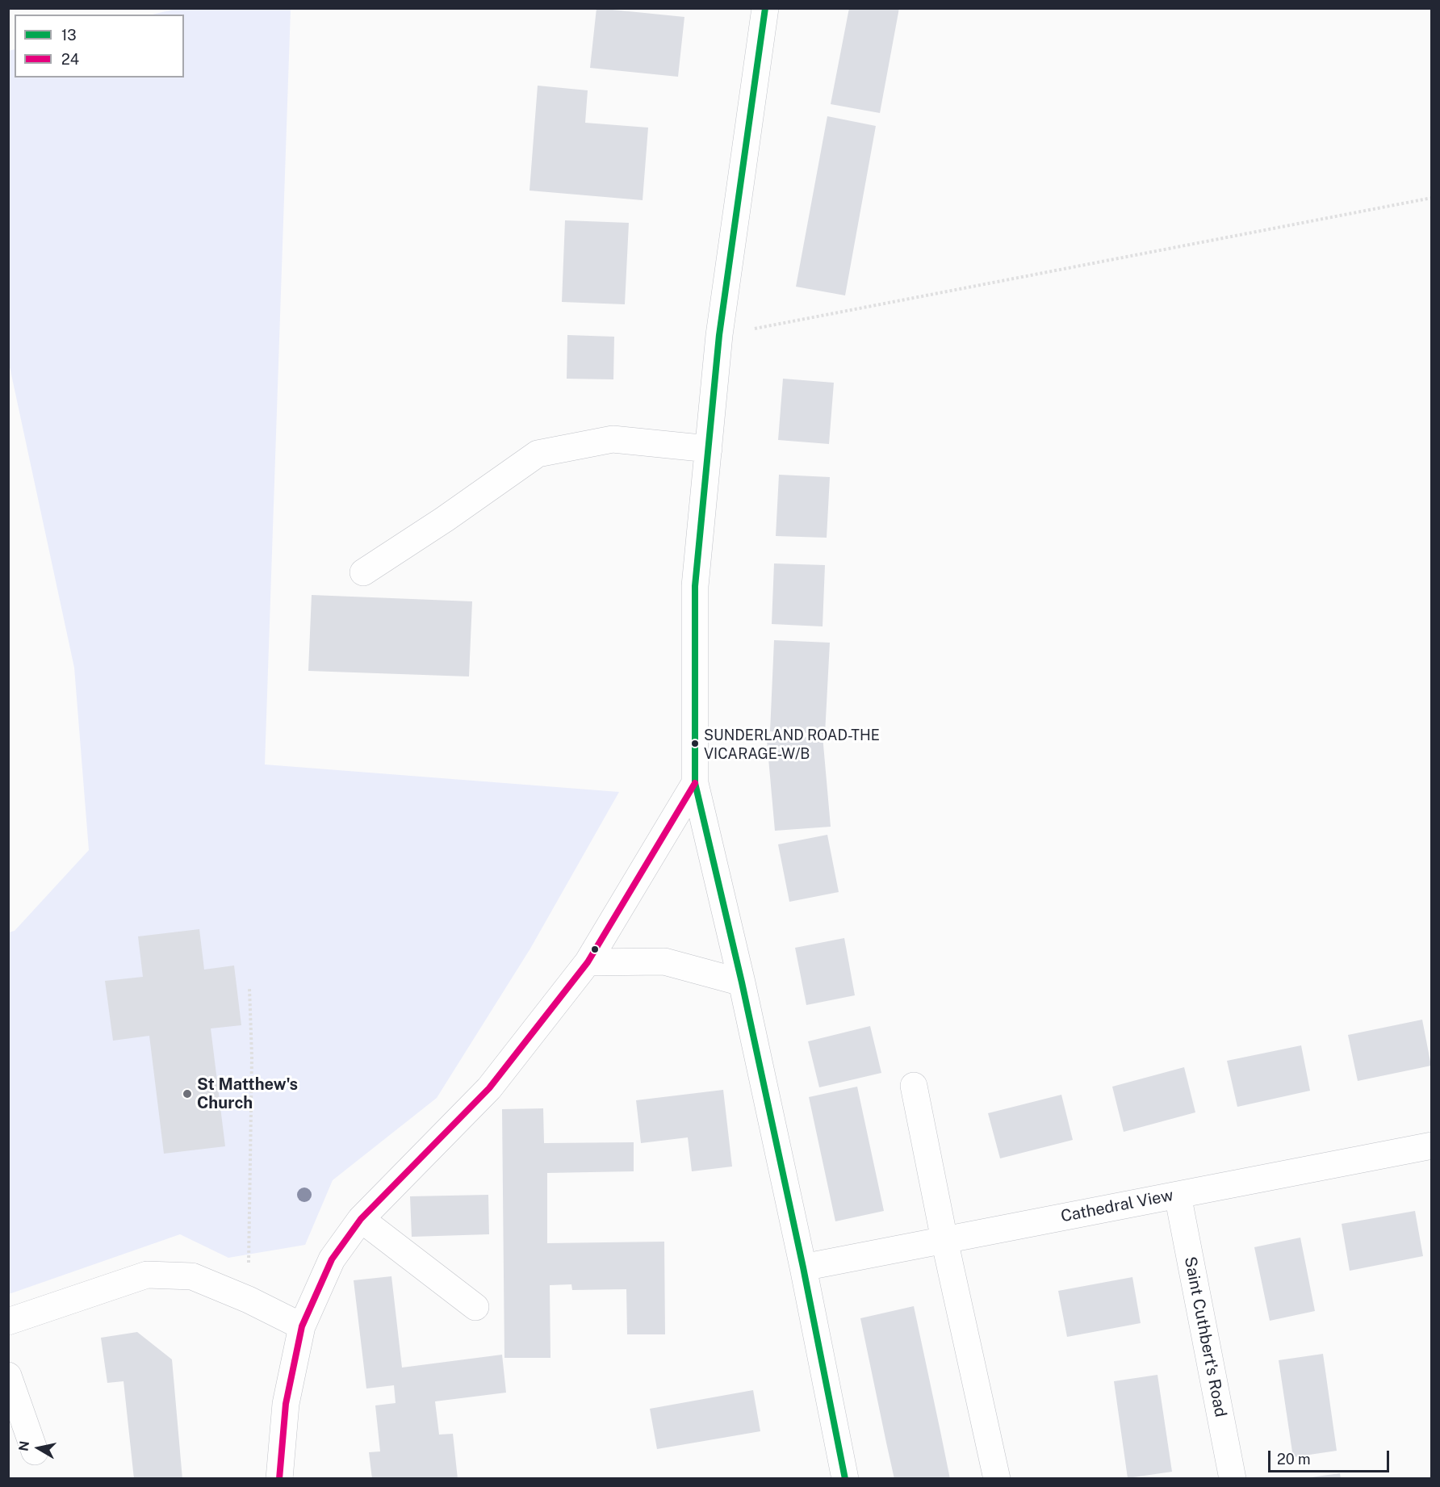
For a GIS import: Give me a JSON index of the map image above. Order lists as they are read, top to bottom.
{
  "streets": {
    "street": ["Cathedral View", "Saint Cuthbert's Road"]
  },
  "crossings": [
    ["Cathedral View", "Saint Cuthbert's Road"]
  ],
  "places": ["SUNDERLAND ROAD-THE VICARAGE-W/B", "St Matthew's Church"],
  "lines": ["transit line 13", "transit line 24"],
  "legend": ["13", "24"],
  "scale_bar": "20 m",
  "north": "left"
}
